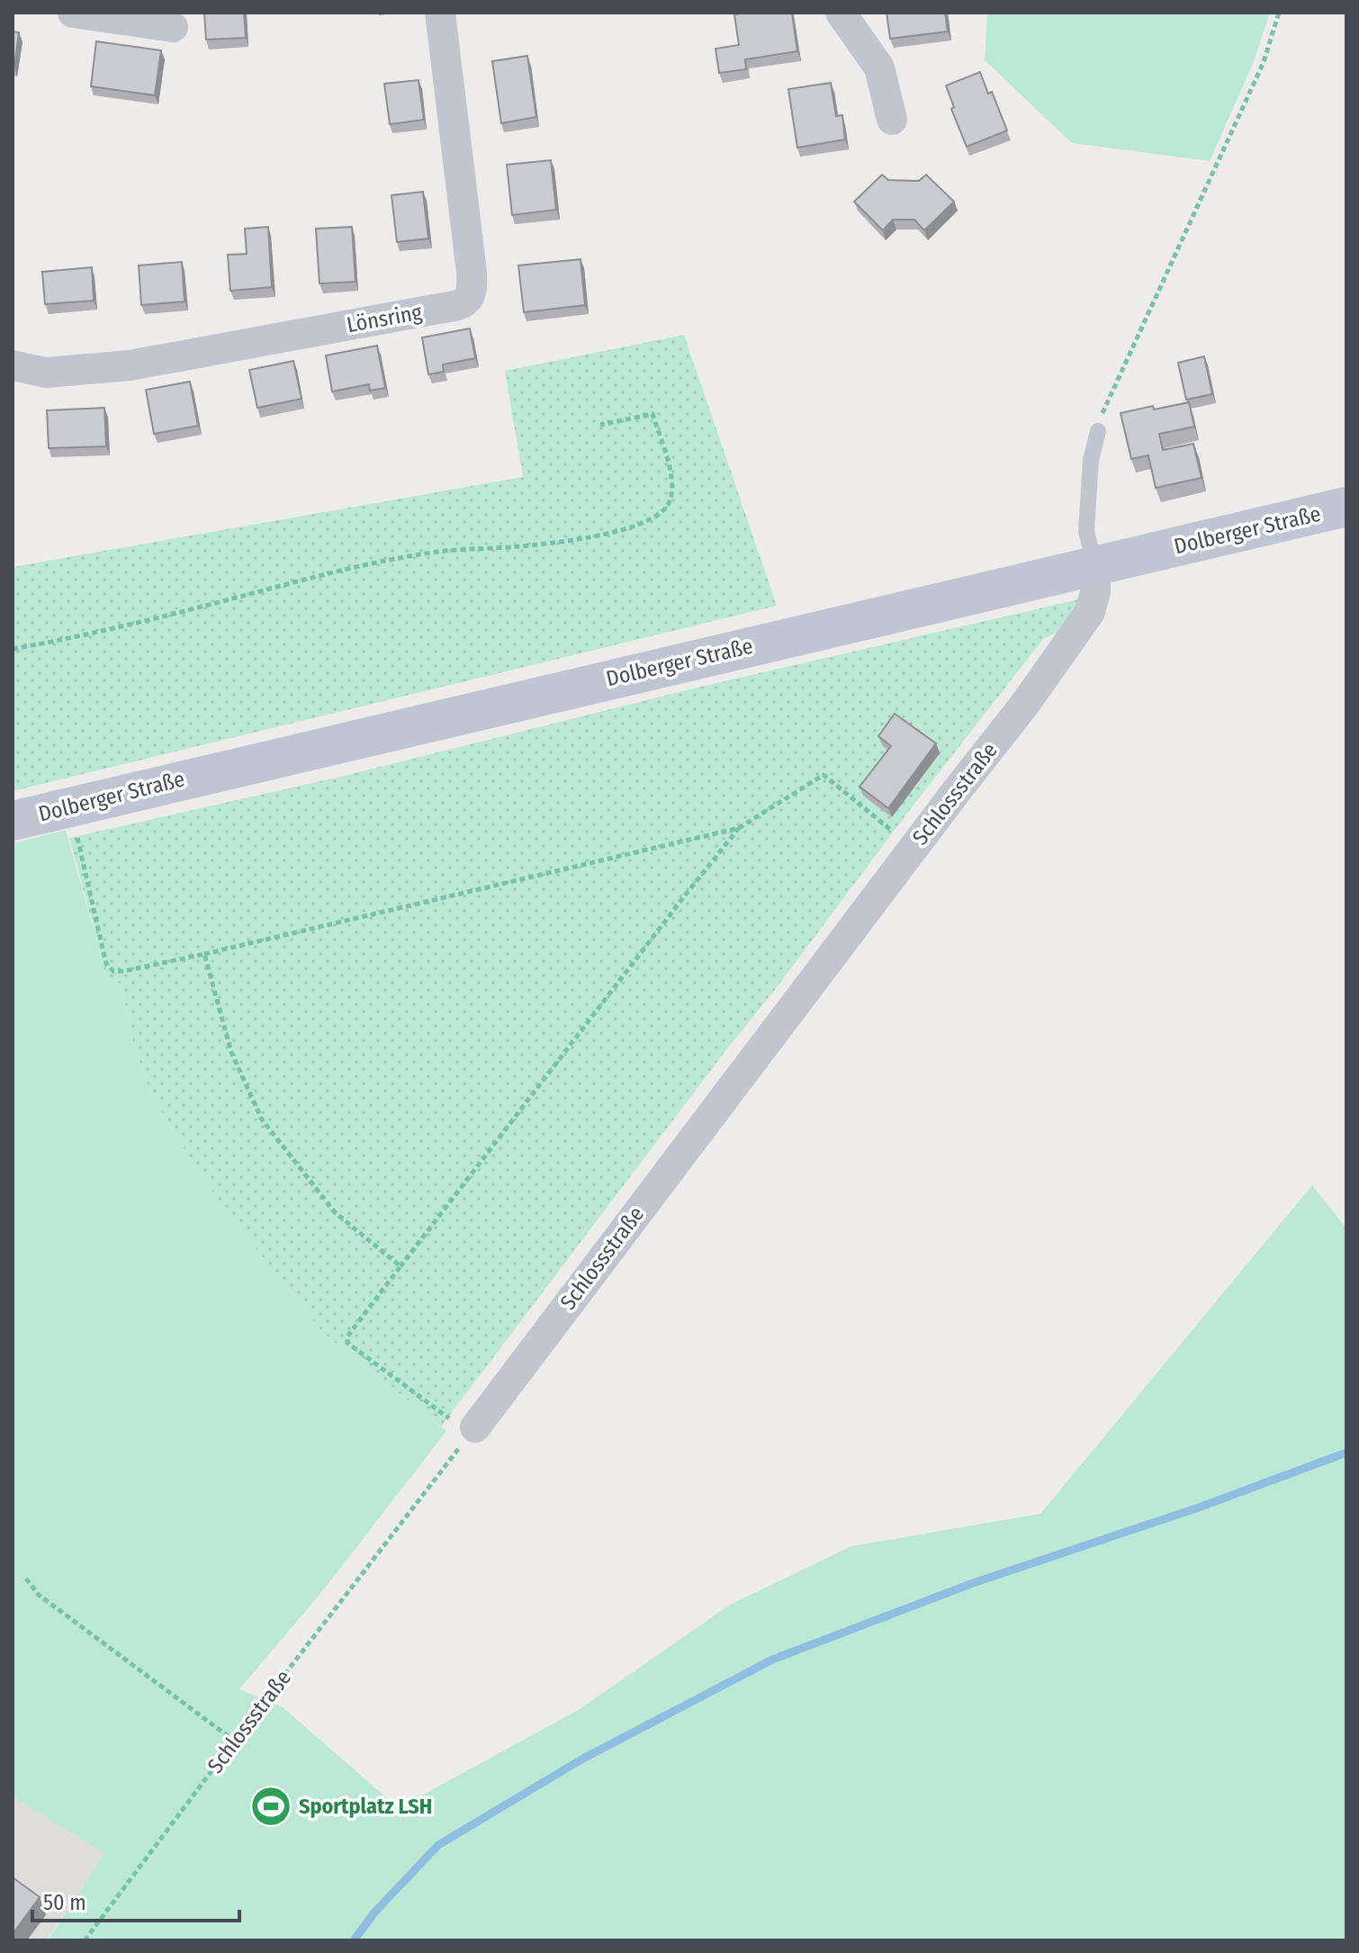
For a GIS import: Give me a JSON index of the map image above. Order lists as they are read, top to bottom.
{
  "streets": {
    "main road": ["Dolberger Straße"],
    "street": ["Lönsring", "Schlossstraße"]
  },
  "crossings": [
    ["Dolberger Straße", "Schlossstraße"]
  ],
  "places": {
    "sports": ["Sportplatz LSH"]
  },
  "scale_bar": "50 m"
}
